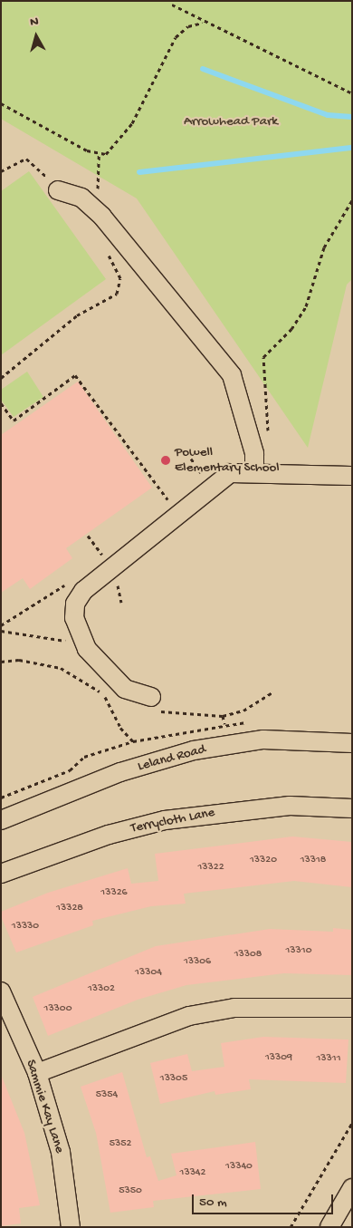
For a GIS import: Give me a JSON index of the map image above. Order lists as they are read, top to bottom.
{
  "streets": {
    "street": ["Leland Road", "Terrycloth Lane", "Sammie Kay Lane"]
  },
  "parks": ["Arrowhead Park"],
  "places": ["Powell Elementary School"],
  "house_numbers": [
    "13320",
    "13318",
    "13322",
    "13326",
    "13328",
    "13330",
    "13310",
    "13308",
    "13306",
    "13304",
    "13302",
    "13300",
    "13309",
    "13311",
    "13305",
    "5354",
    "5352",
    "13340",
    "13342",
    "5350"
  ],
  "scale_bar": "50 m",
  "north": "top"
}
